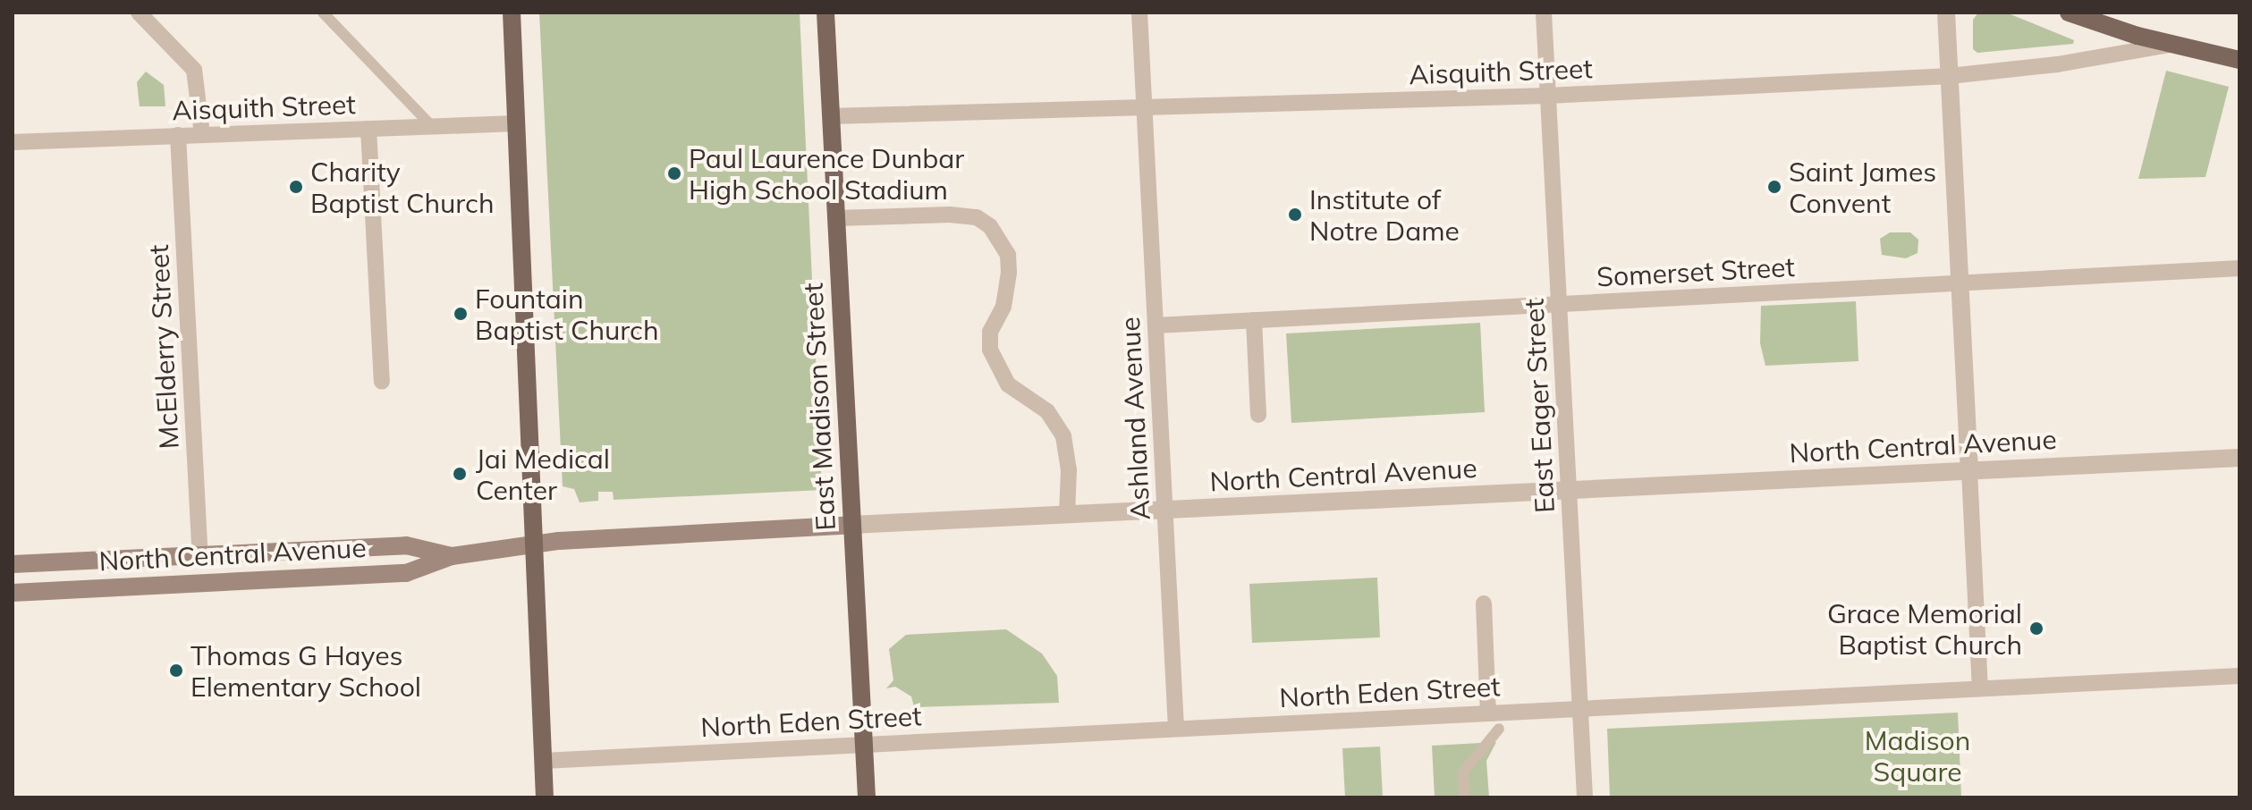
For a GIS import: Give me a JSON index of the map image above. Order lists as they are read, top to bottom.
{
  "streets": {
    "main road": ["East Madison Street", "North Central Avenue"],
    "street": [
      "Aisquith Street",
      "Somerset Street",
      "McElderry Street",
      "East Eager Street",
      "Ashland Avenue",
      "North Eden Street"
    ]
  },
  "crossings": [
    ["Aisquith Street", "McElderry Street"],
    ["Aisquith Street", "East Eager Street"],
    ["Aisquith Street", "East Madison Street"],
    ["Aisquith Street", "Ashland Avenue"],
    ["Somerset Street", "East Eager Street"],
    ["Somerset Street", "Ashland Avenue"],
    ["McElderry Street", "North Central Avenue"],
    ["East Eager Street", "North Central Avenue"],
    ["East Eager Street", "North Eden Street"],
    ["East Madison Street", "North Central Avenue"],
    ["East Madison Street", "North Eden Street"],
    ["Ashland Avenue", "North Central Avenue"],
    ["Ashland Avenue", "North Eden Street"]
  ],
  "parks": ["Madison Square"],
  "places": [
    "Paul Laurence Dunbar High School Stadium",
    "Charity Baptist Church",
    "Saint James Convent",
    "Institute of Notre Dame",
    "Fountain Baptist Church",
    "Jai Medical Center",
    "Grace Memorial Baptist Church",
    "Thomas G Hayes Elementary School"
  ]
}
